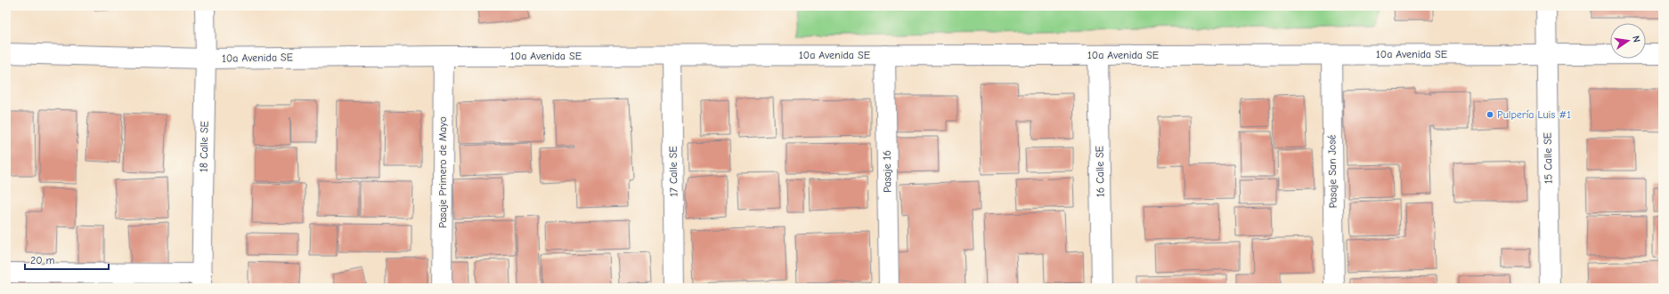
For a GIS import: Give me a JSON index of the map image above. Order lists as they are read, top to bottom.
{
  "streets": {
    "street": [
      "10a Avenida SE",
      "18 Calle SE",
      "15 Calle SE",
      "17 Calle SE",
      "Pasaje 16",
      "16 Calle SE",
      "Pasaje San José",
      "Pasaje Primero de Mayo"
    ]
  },
  "crossings": [
    ["10a Avenida SE", "18 Calle SE"],
    ["10a Avenida SE", "15 Calle SE"],
    ["10a Avenida SE", "17 Calle SE"],
    ["10a Avenida SE", "Pasaje 16"],
    ["10a Avenida SE", "16 Calle SE"],
    ["10a Avenida SE", "Pasaje San José"],
    ["10a Avenida SE", "Pasaje Primero de Mayo"]
  ],
  "places": ["Pulpería Luis #1"],
  "scale_bar": "20 m",
  "north": "right"
}
